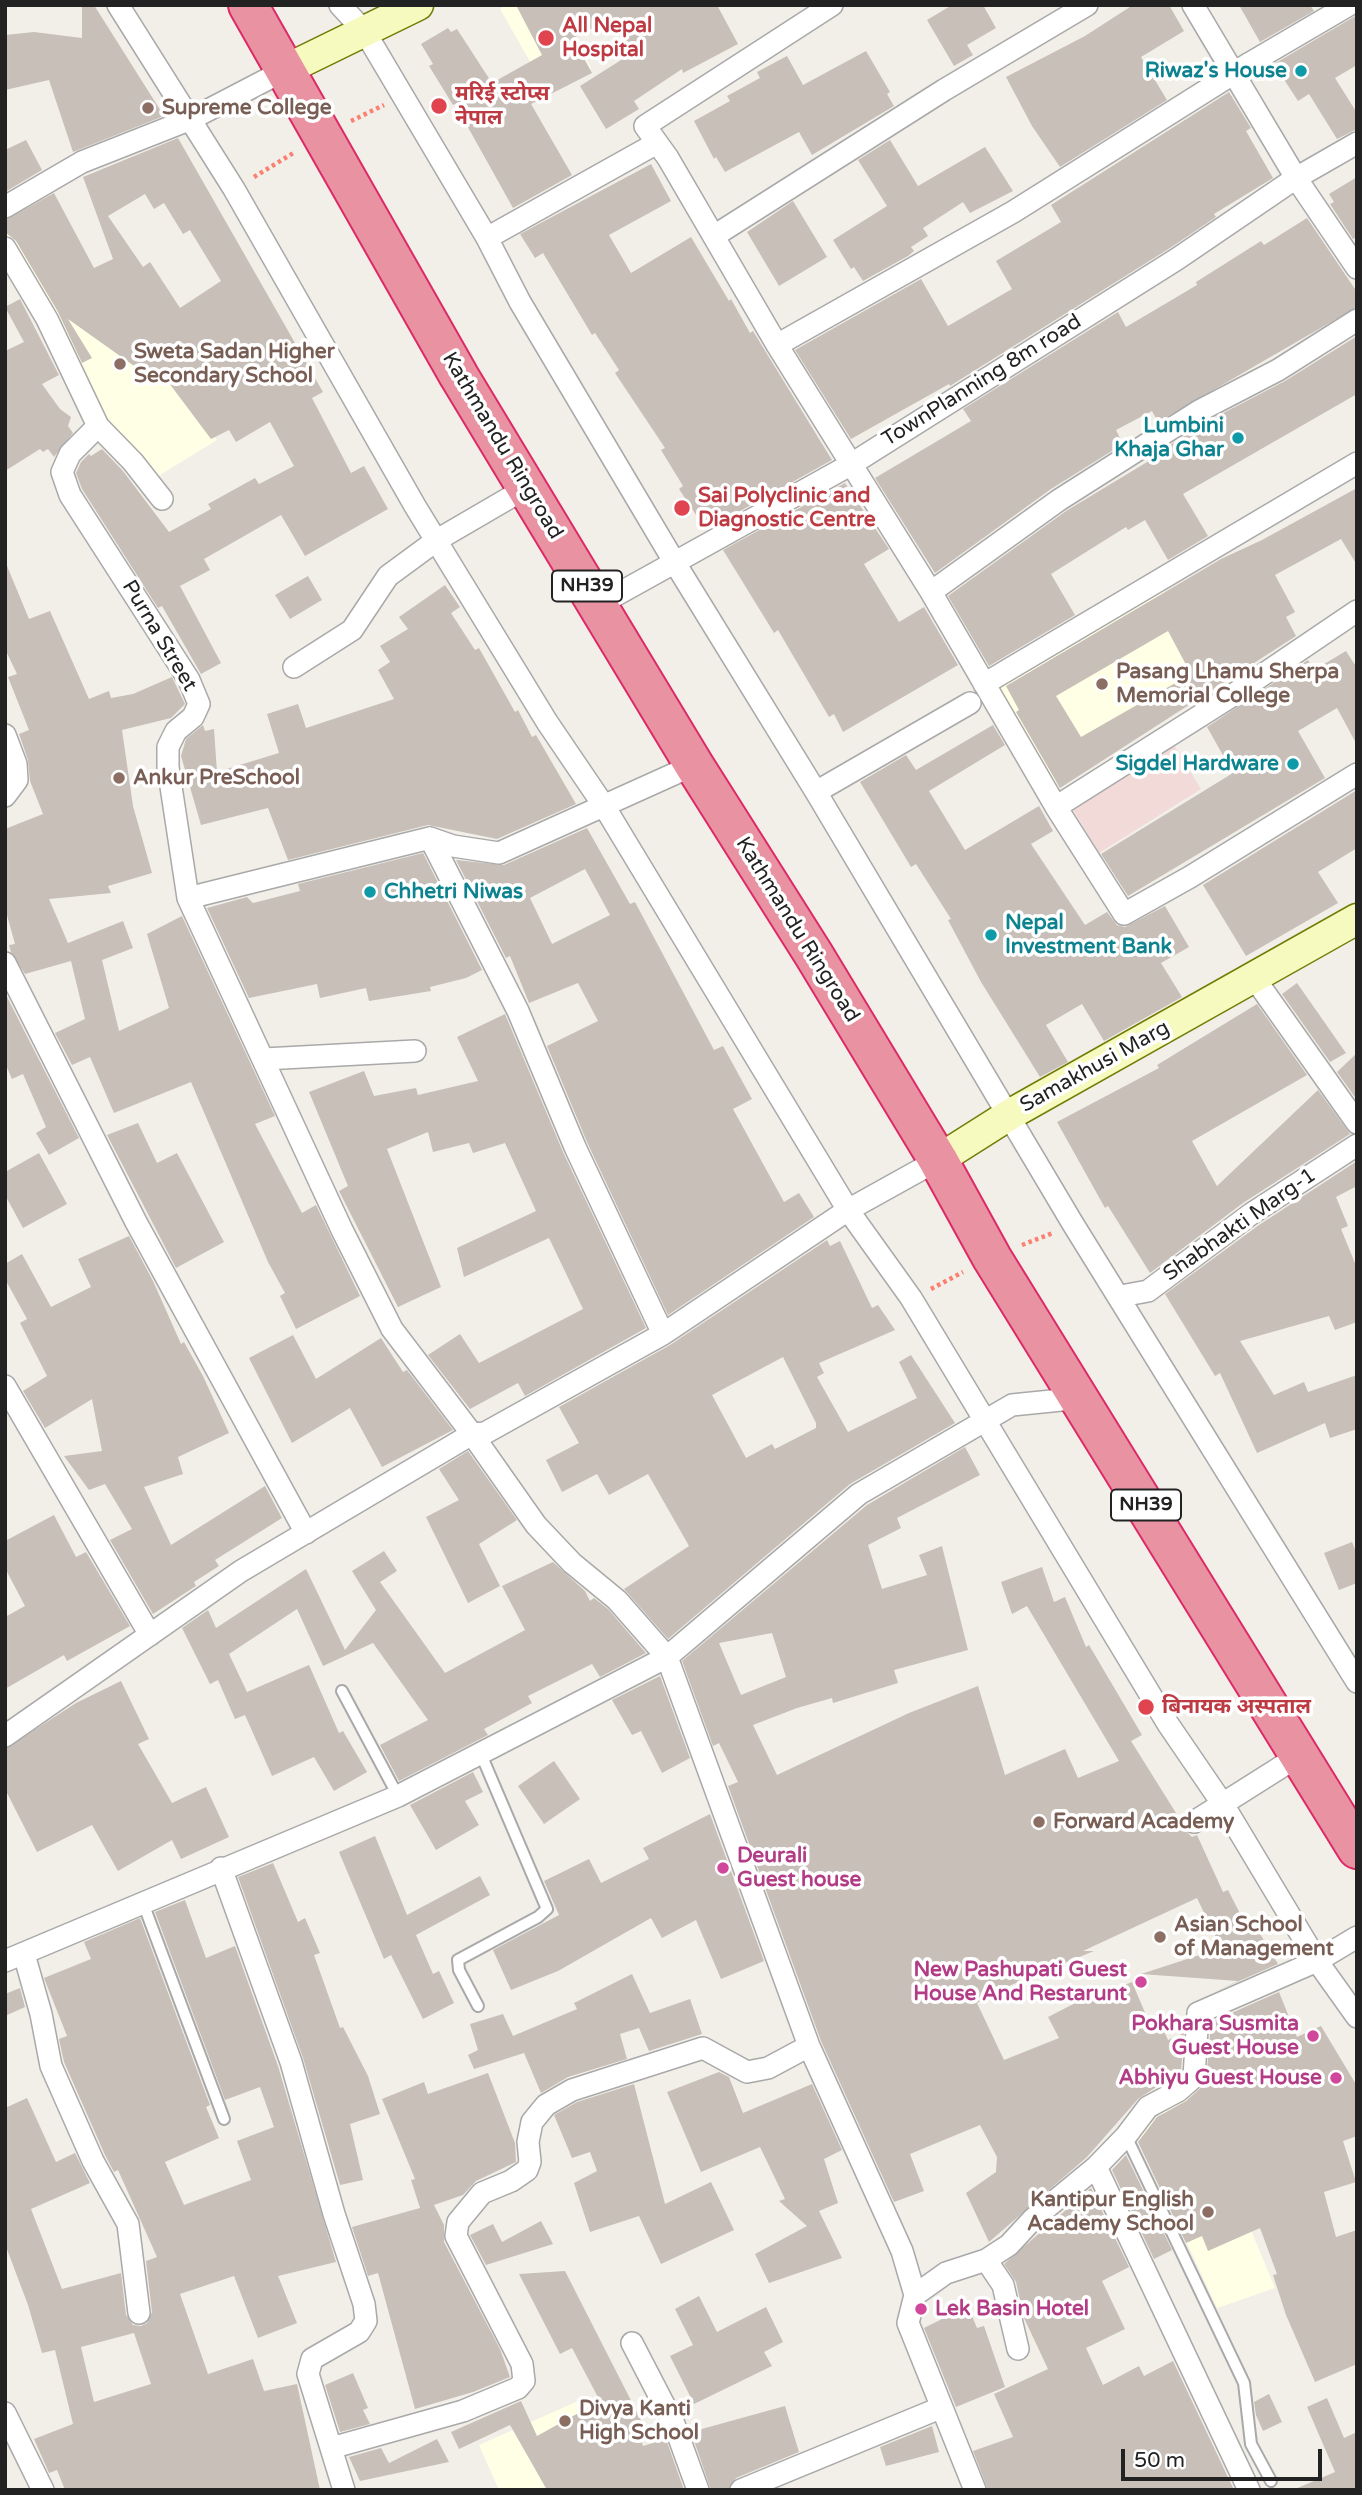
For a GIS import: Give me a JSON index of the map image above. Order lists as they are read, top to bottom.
{
  "streets": {
    "highway": ["Kathmandu Ringroad", "NH39"],
    "main road": ["Samakhusi Marg"],
    "street": ["TownPlanning 8m road", "Purna Street", "Shabhakti Marg-1"]
  },
  "crossings": [
    ["TownPlanning 8m road", "Kathmandu Ringroad"],
    ["Kathmandu Ringroad", "Samakhusi Marg"]
  ],
  "places": [
    "All Nepal Hospital",
    "Riwaz's House",
    "मरिई स्टोप्स नेपाल",
    "Supreme College",
    "Sweta Sadan Higher Secondary School",
    "Lumbini Khaja Ghar",
    "Sai Polyclinic and Diagnostic Centre",
    "Pasang Lhamu Sherpa Memorial College",
    "Sigdel Hardware",
    "Ankur PreSchool",
    "Chhetri Niwas",
    "Nepal Investment Bank",
    "बिनायक अस्पताल",
    "Forward Academy",
    "Deurali Guest house",
    "Asian School of Management",
    "New Pashupati Guest House And Restarunt",
    "Pokhara Susmita Guest House",
    "Abhiyu Guest House",
    "Kantipur English Academy School",
    "Lek Basin Hotel",
    "Divya Kanti High School"
  ],
  "scale_bar": "50 m"
}
